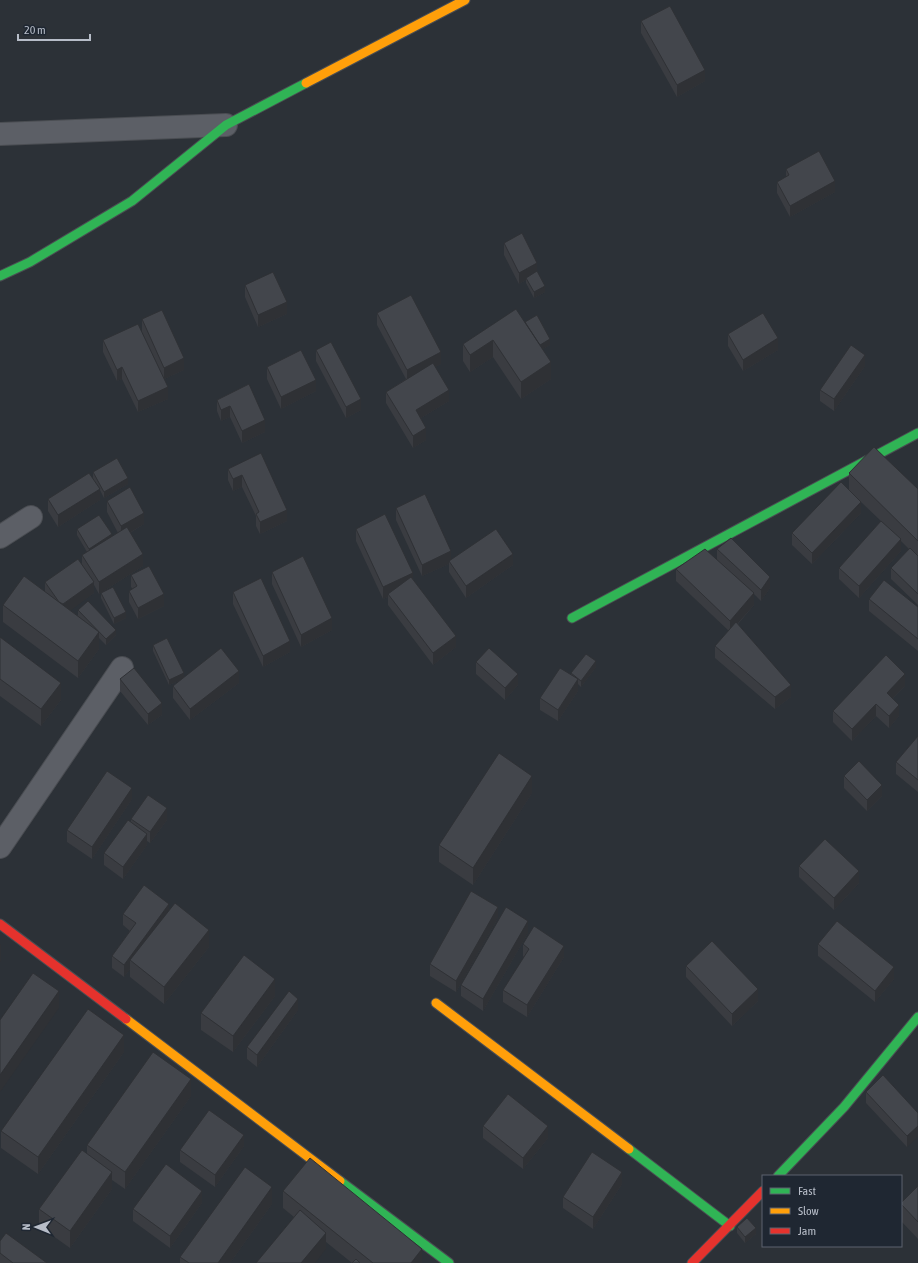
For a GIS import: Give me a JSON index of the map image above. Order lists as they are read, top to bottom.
{
  "legend": ["Fast", "Slow", "Jam"],
  "scale_bar": "20 m",
  "north": "left"
}
